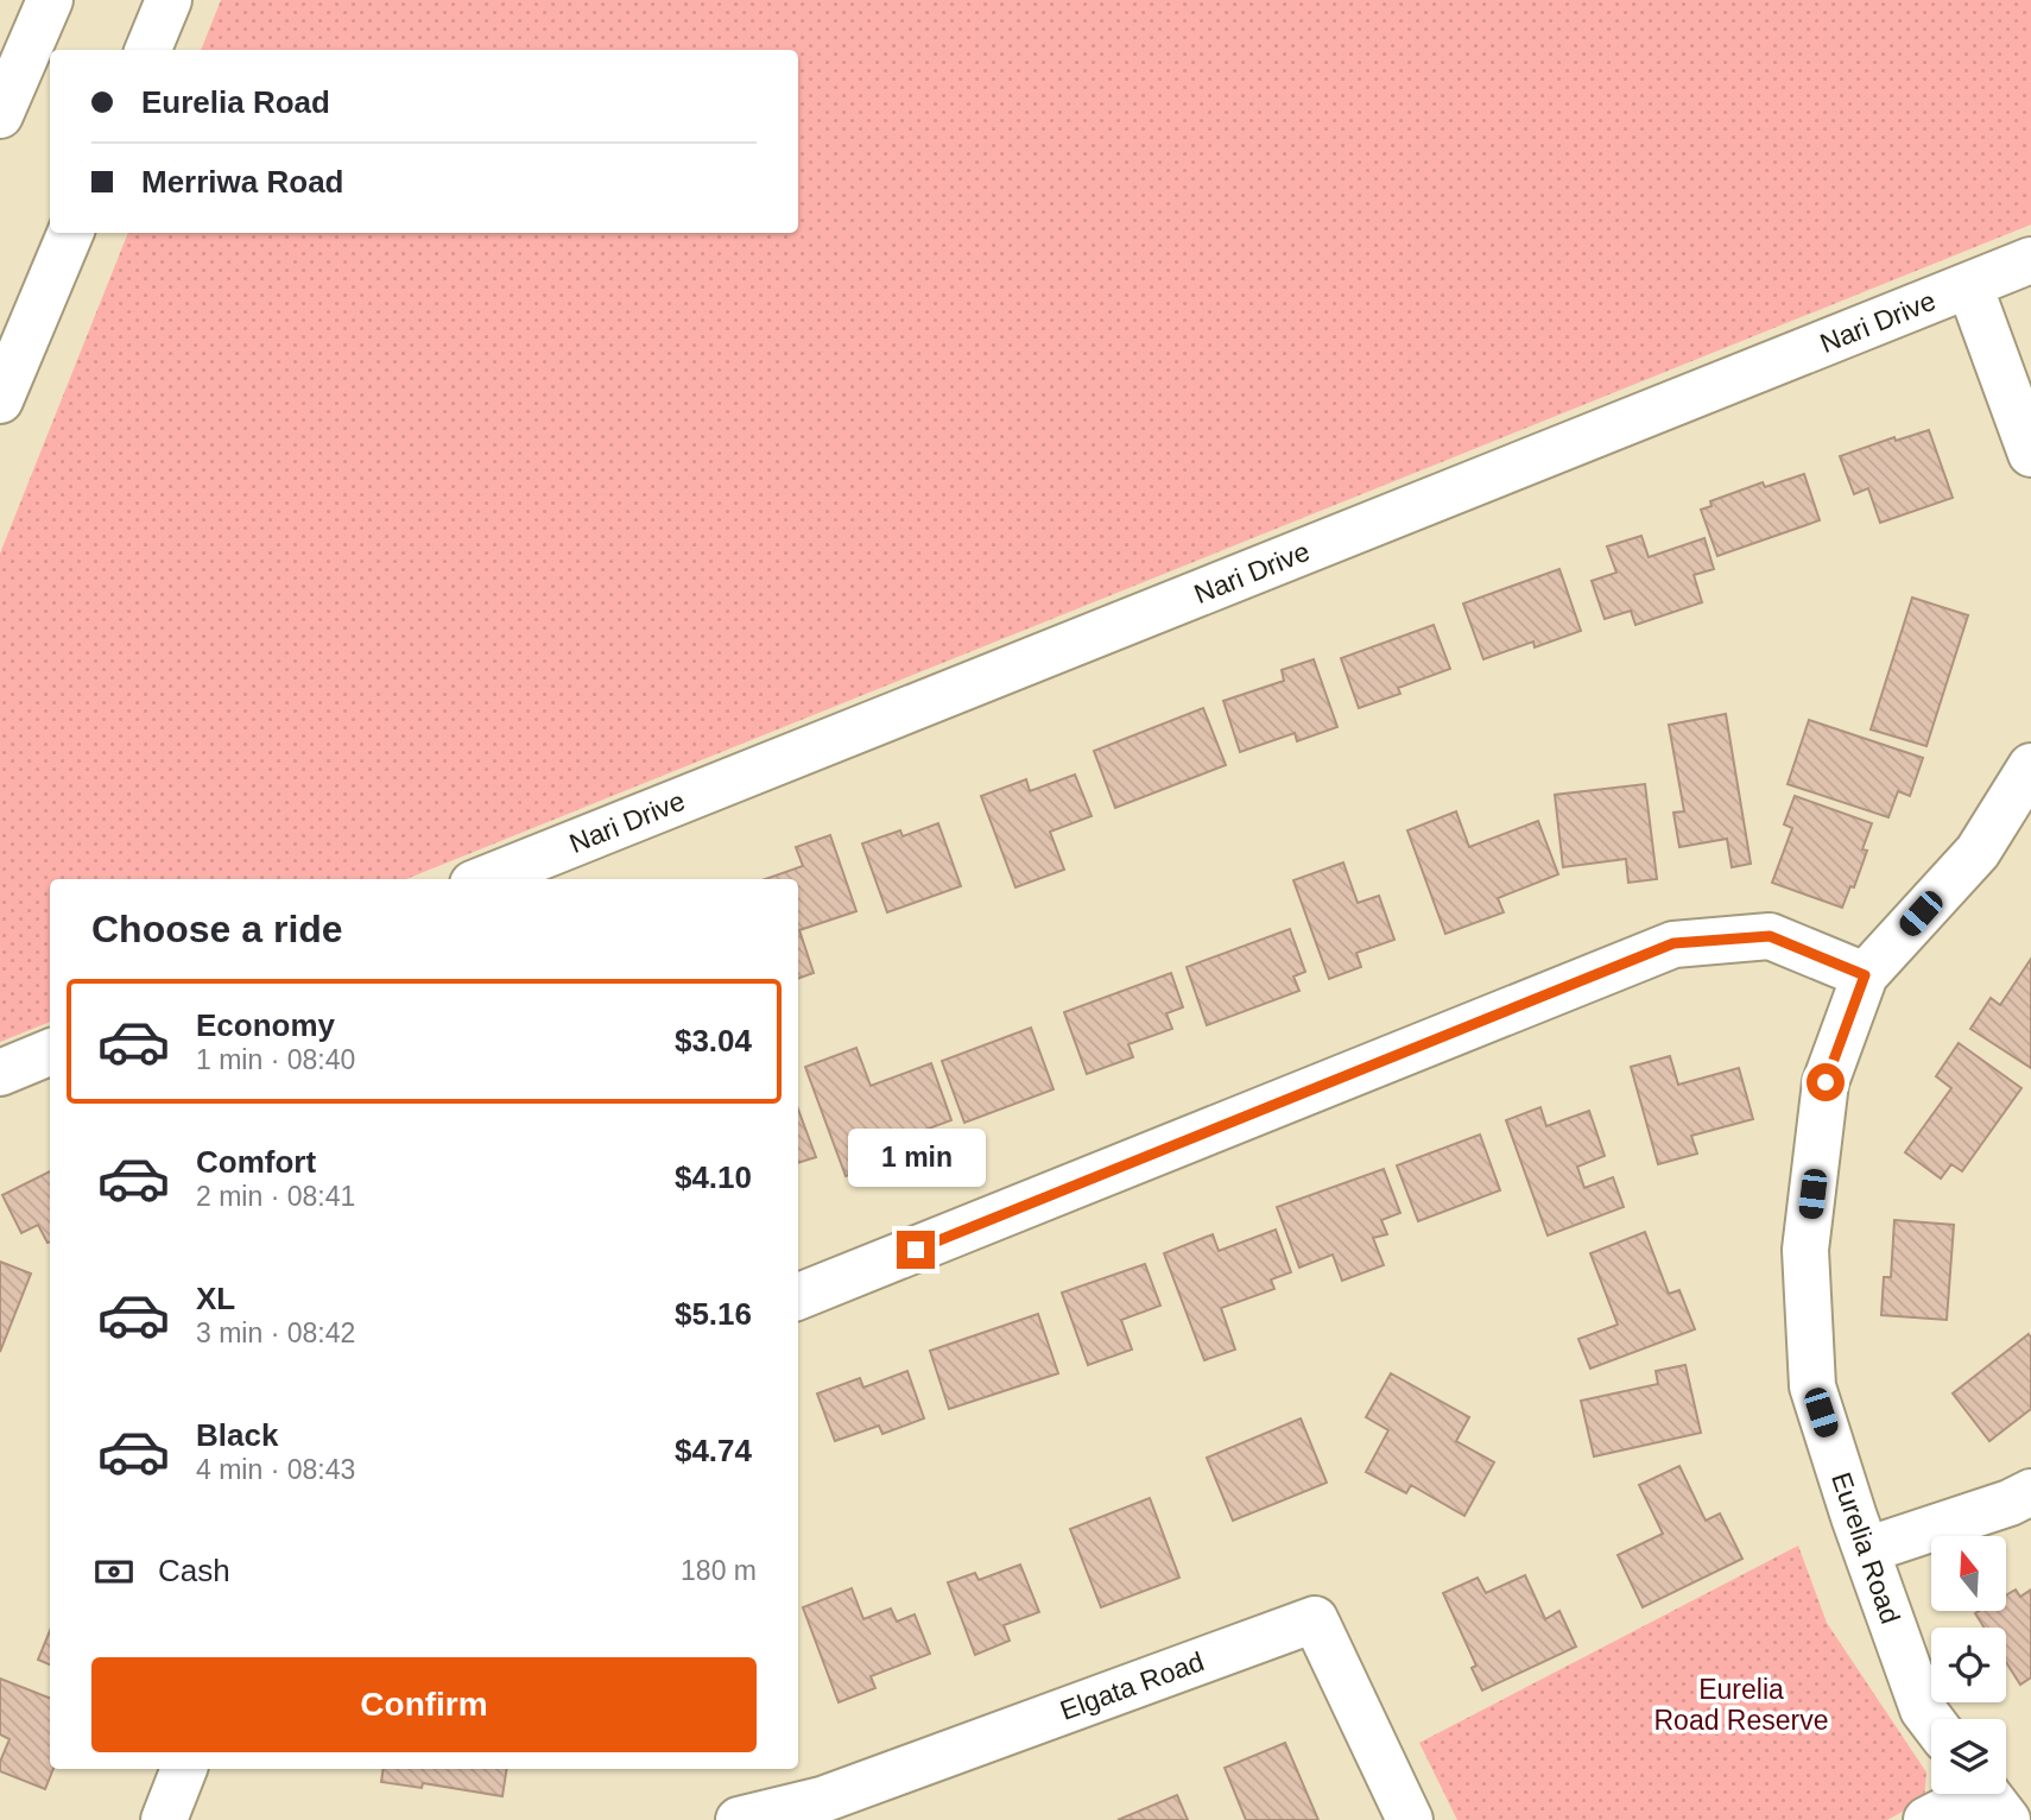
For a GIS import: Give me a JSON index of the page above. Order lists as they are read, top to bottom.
{
  "streets": {
    "street": ["Nari Drive", "Eurelia Road", "Elgata Road"]
  },
  "parks": ["Eurelia Road Reserve"],
  "north": "top",
  "page": {
    "banner": ["Eurelia Road", "Merriwa Road"],
    "heading": "Choose a ride",
    "list": [
      {
        "name": "Economy",
        "note": "1 min · 08:40",
        "value": "$3.04"
      },
      {
        "name": "Comfort",
        "note": "2 min · 08:41",
        "value": "$4.10"
      },
      {
        "name": "XL",
        "note": "3 min · 08:42",
        "value": "$5.16"
      },
      {
        "name": "Black",
        "note": "4 min · 08:43",
        "value": "$4.74"
      }
    ],
    "bubble": "1 min",
    "pay": ["Cash", "180 m"],
    "buttons": "Confirm"
  }
}
